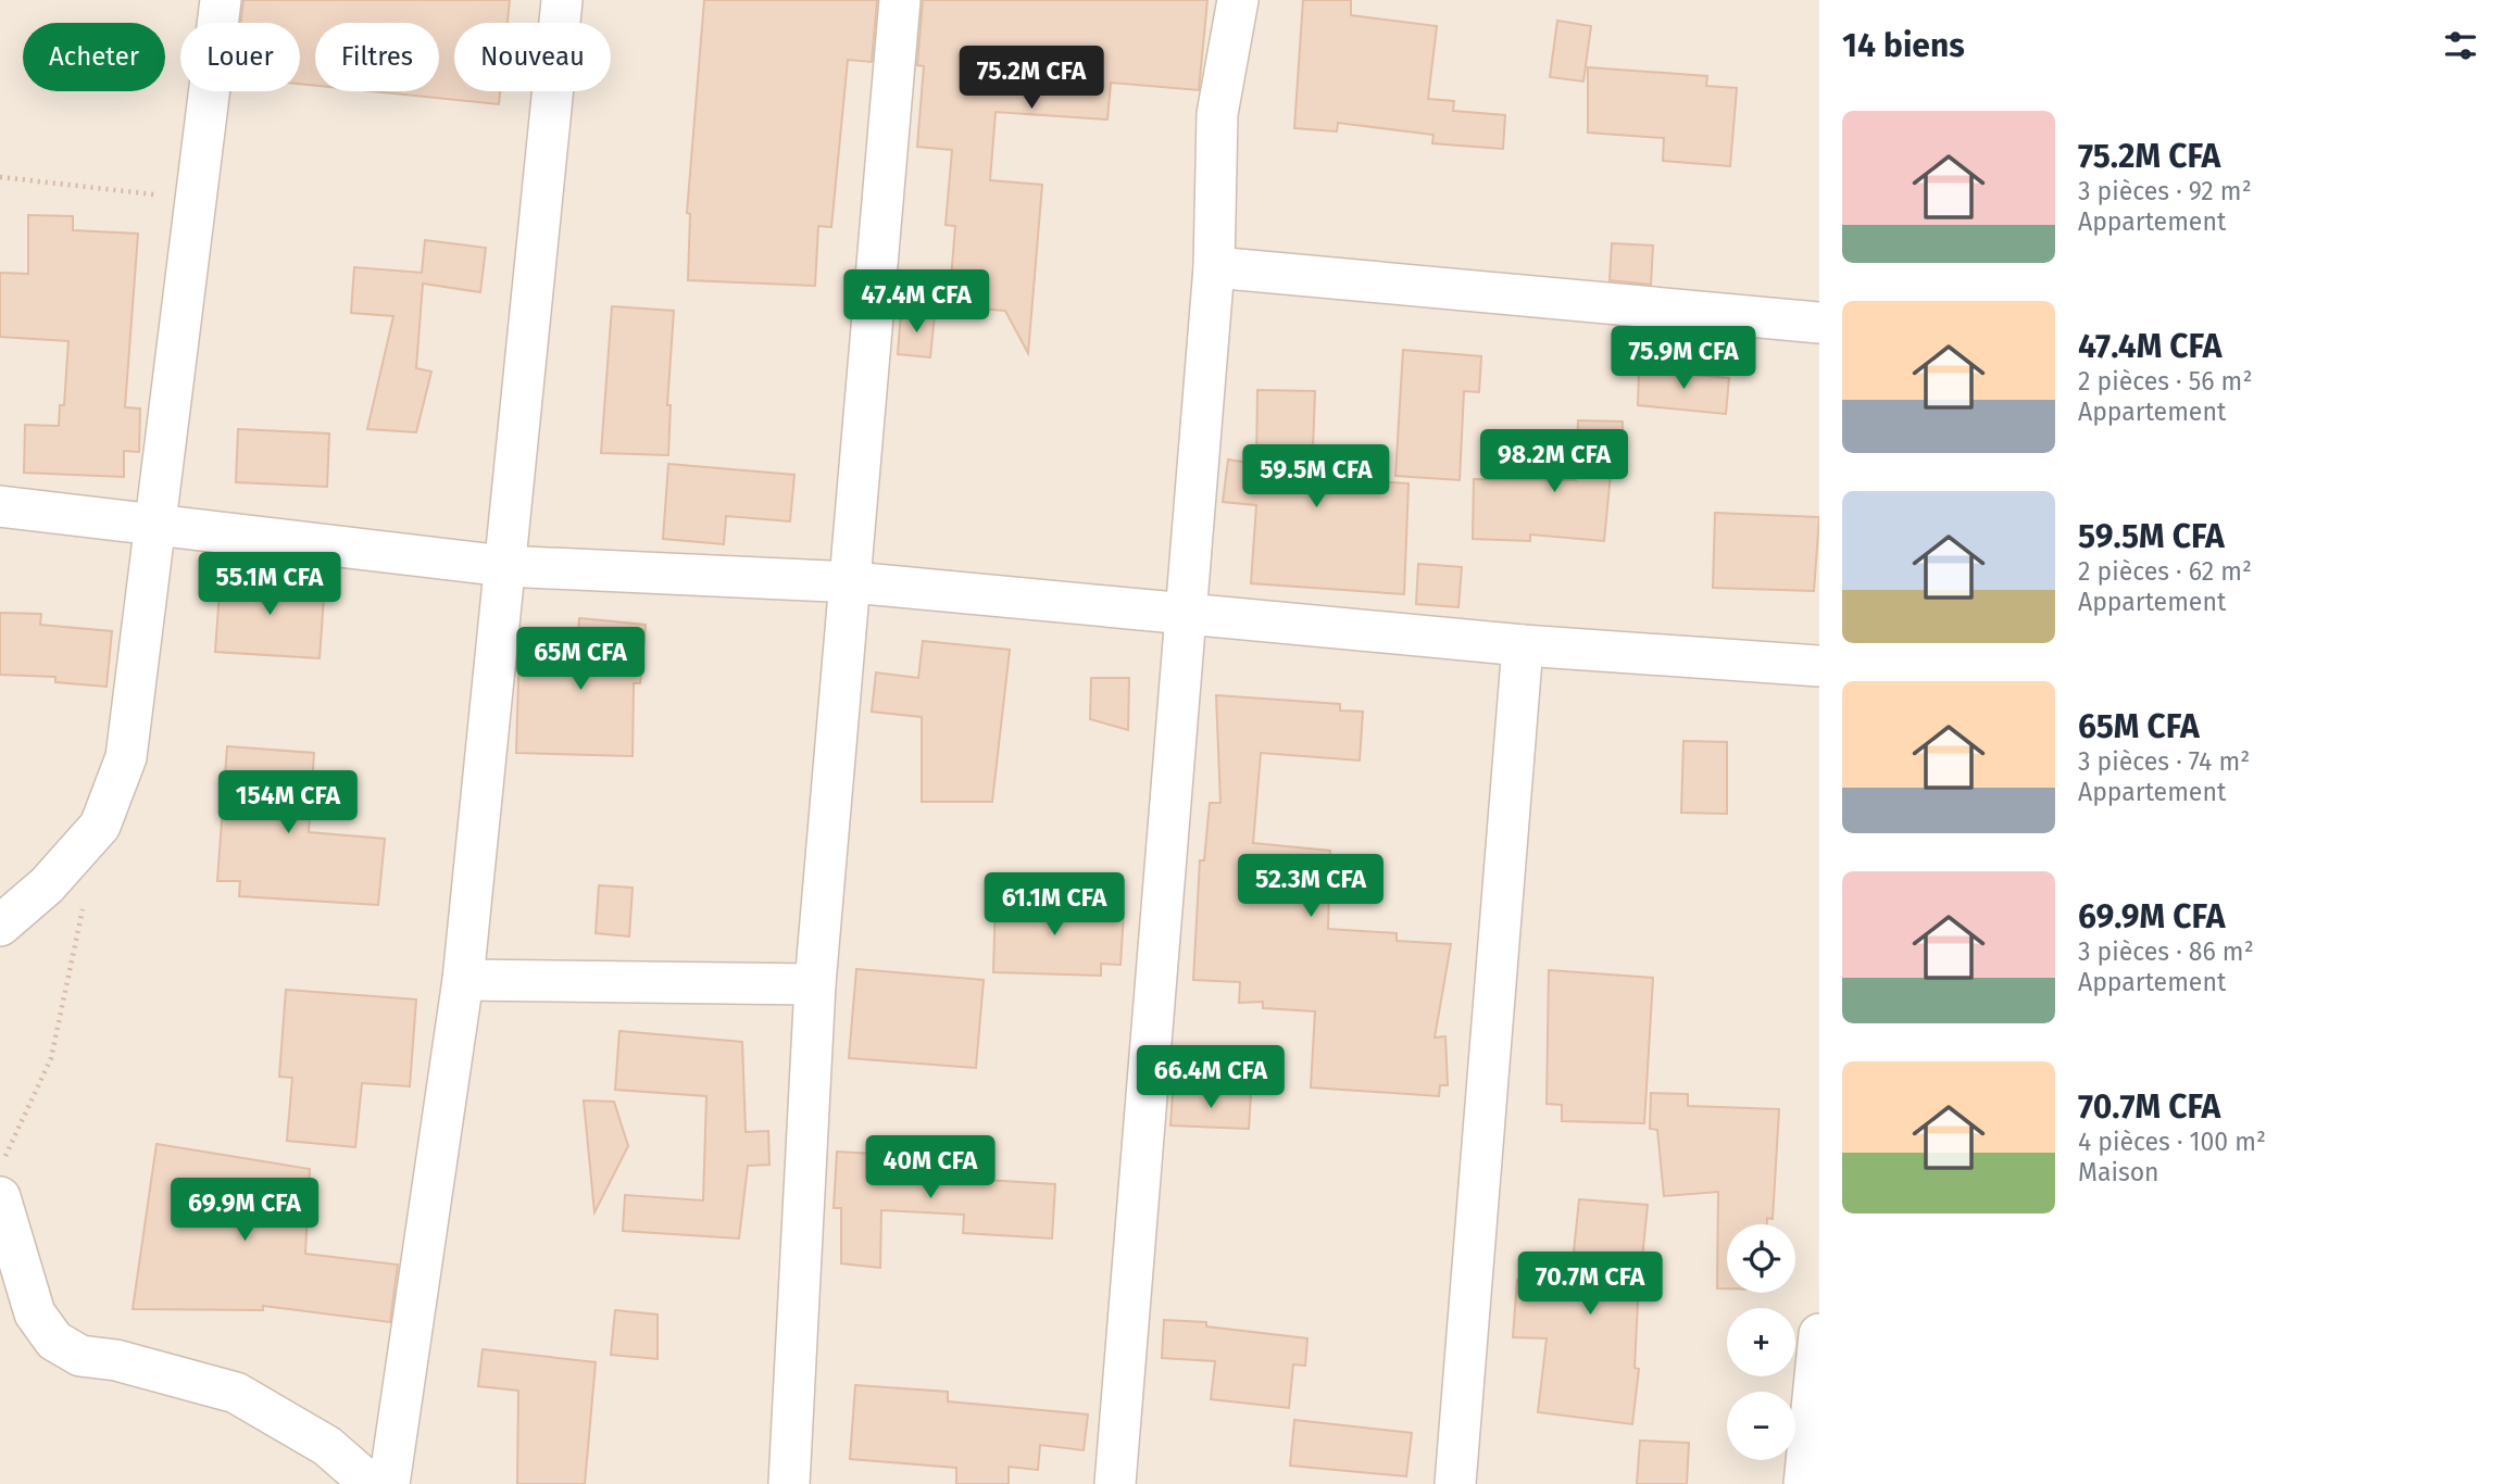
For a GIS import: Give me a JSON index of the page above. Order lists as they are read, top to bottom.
{
  "page": {
    "heading": "14 biens",
    "chip": [
      "Acheter",
      "Louer",
      "Filtres",
      "Nouveau"
    ],
    "price": [
      "75.2M CFA",
      "47.4M CFA",
      "75.9M CFA",
      "98.2M CFA",
      "59.5M CFA",
      "55.1M CFA",
      "65M CFA",
      "154M CFA",
      "52.3M CFA",
      "61.1M CFA",
      "66.4M CFA",
      "40M CFA",
      "69.9M CFA",
      "70.7M CFA"
    ],
    "list": [
      {
        "name": "75.2M CFA",
        "note": "3 pièces · 92 m² · Appartement"
      },
      {
        "name": "47.4M CFA",
        "note": "2 pièces · 56 m² · Appartement"
      },
      {
        "name": "59.5M CFA",
        "note": "2 pièces · 62 m² · Appartement"
      },
      {
        "name": "65M CFA",
        "note": "3 pièces · 74 m² · Appartement"
      },
      {
        "name": "69.9M CFA",
        "note": "3 pièces · 86 m² · Appartement"
      },
      {
        "name": "70.7M CFA",
        "note": "4 pièces · 100 m² · Maison"
      }
    ],
    "map_buttons": ["+", "−"]
  }
}
